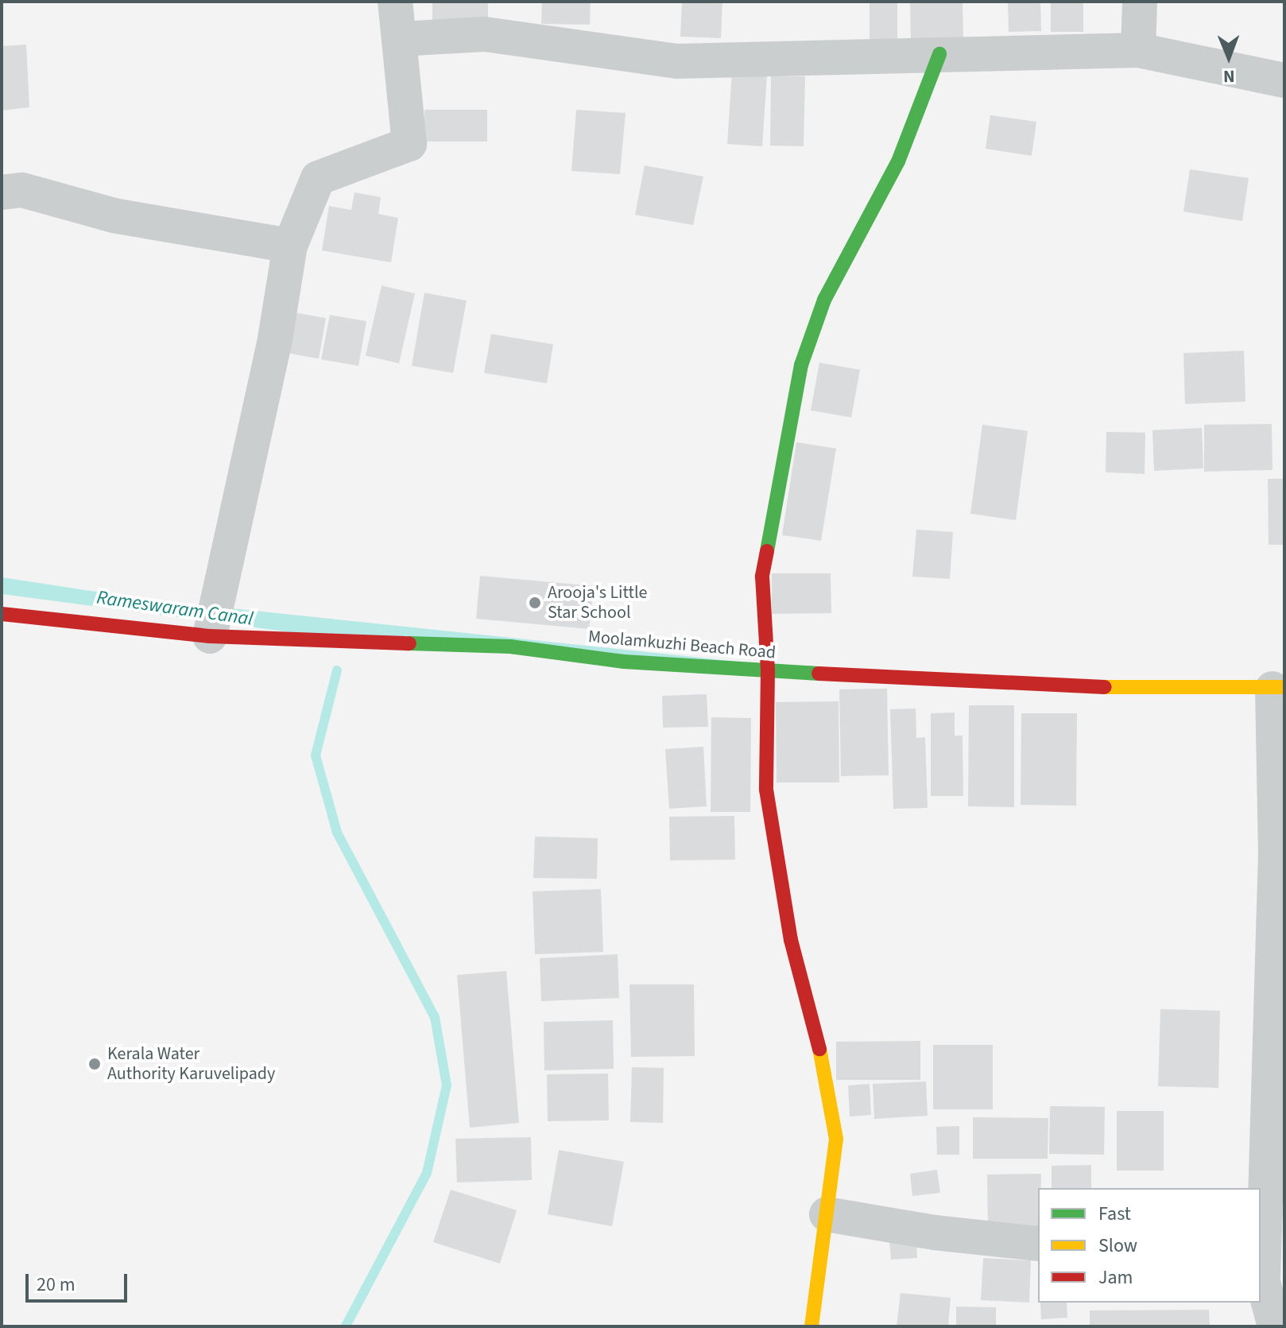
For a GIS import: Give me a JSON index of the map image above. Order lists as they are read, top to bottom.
{
  "streets": {
    "street": ["Moolamkuzhi Beach Road"]
  },
  "water": ["Rameswaram Canal"],
  "places": ["Arooja's Little Star School", "Kerala Water Authority Karuvelipady"],
  "legend": ["Fast", "Slow", "Jam"],
  "scale_bar": "20 m",
  "north": "bottom"
}
